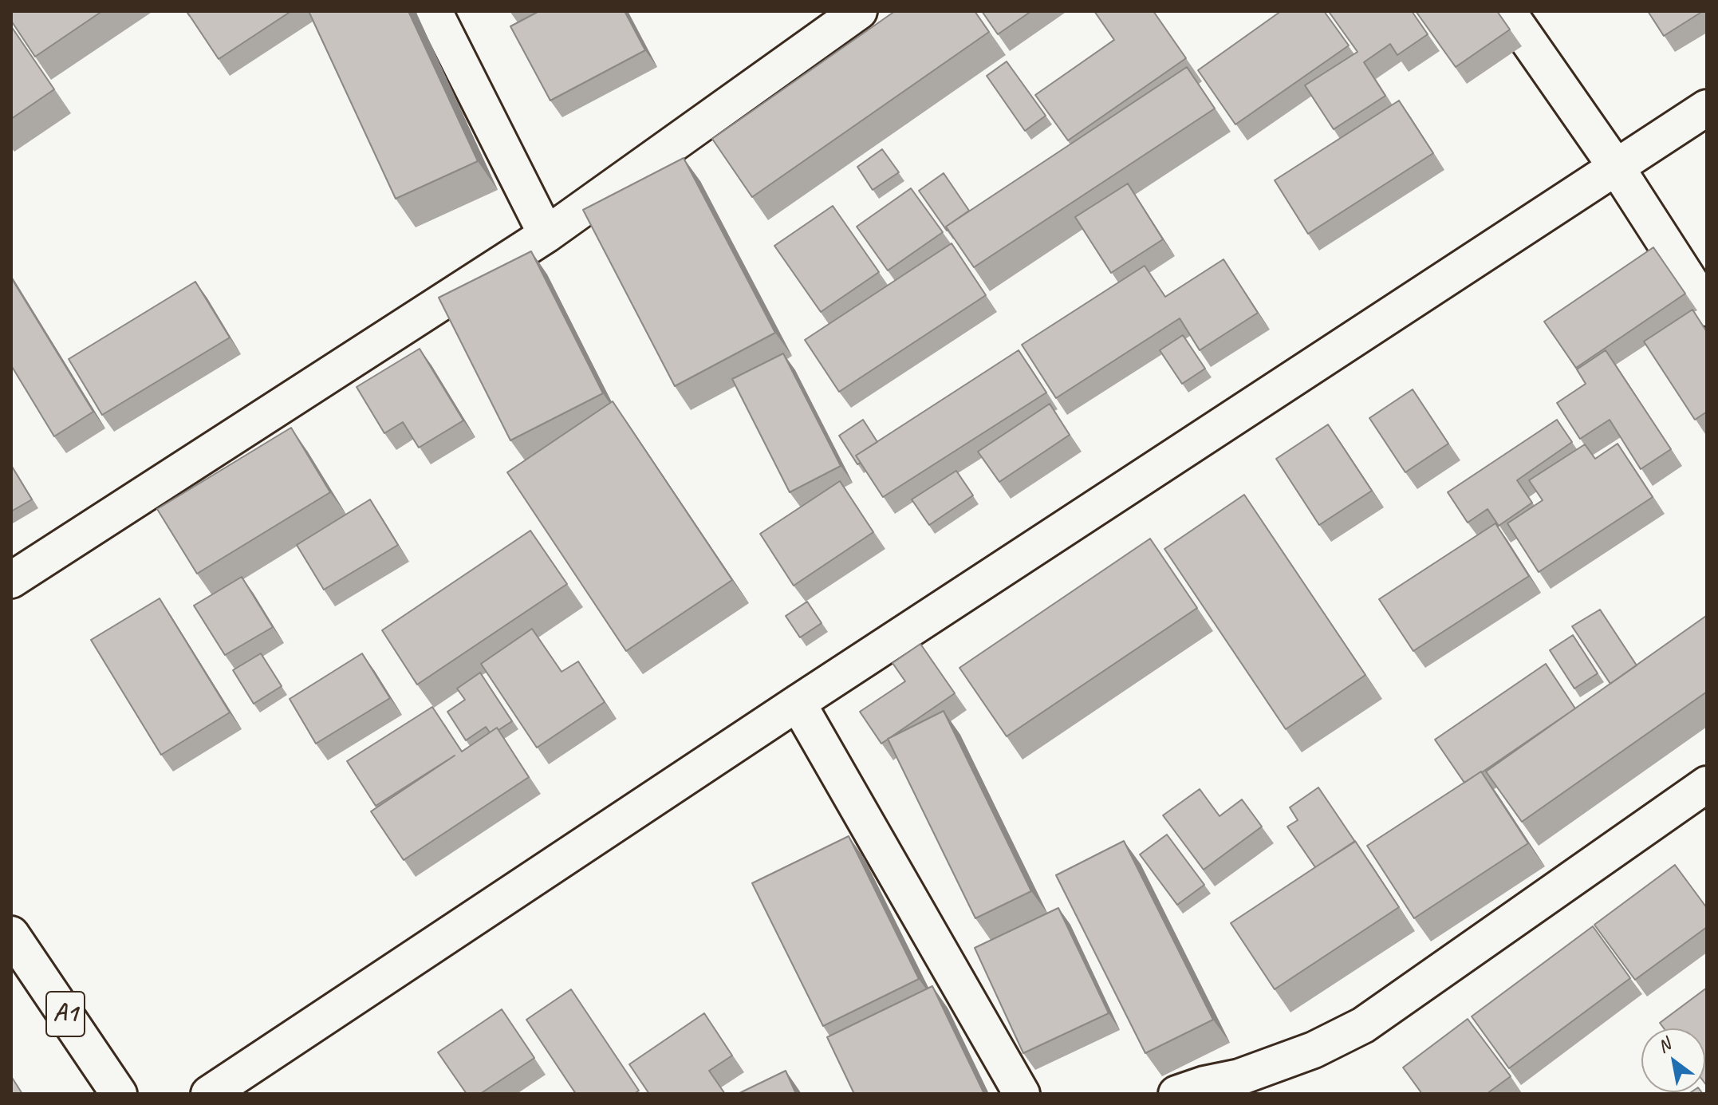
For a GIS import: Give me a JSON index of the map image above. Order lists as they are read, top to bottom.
{
  "streets": {
    "street": ["A1"]
  },
  "north": "top left"
}
